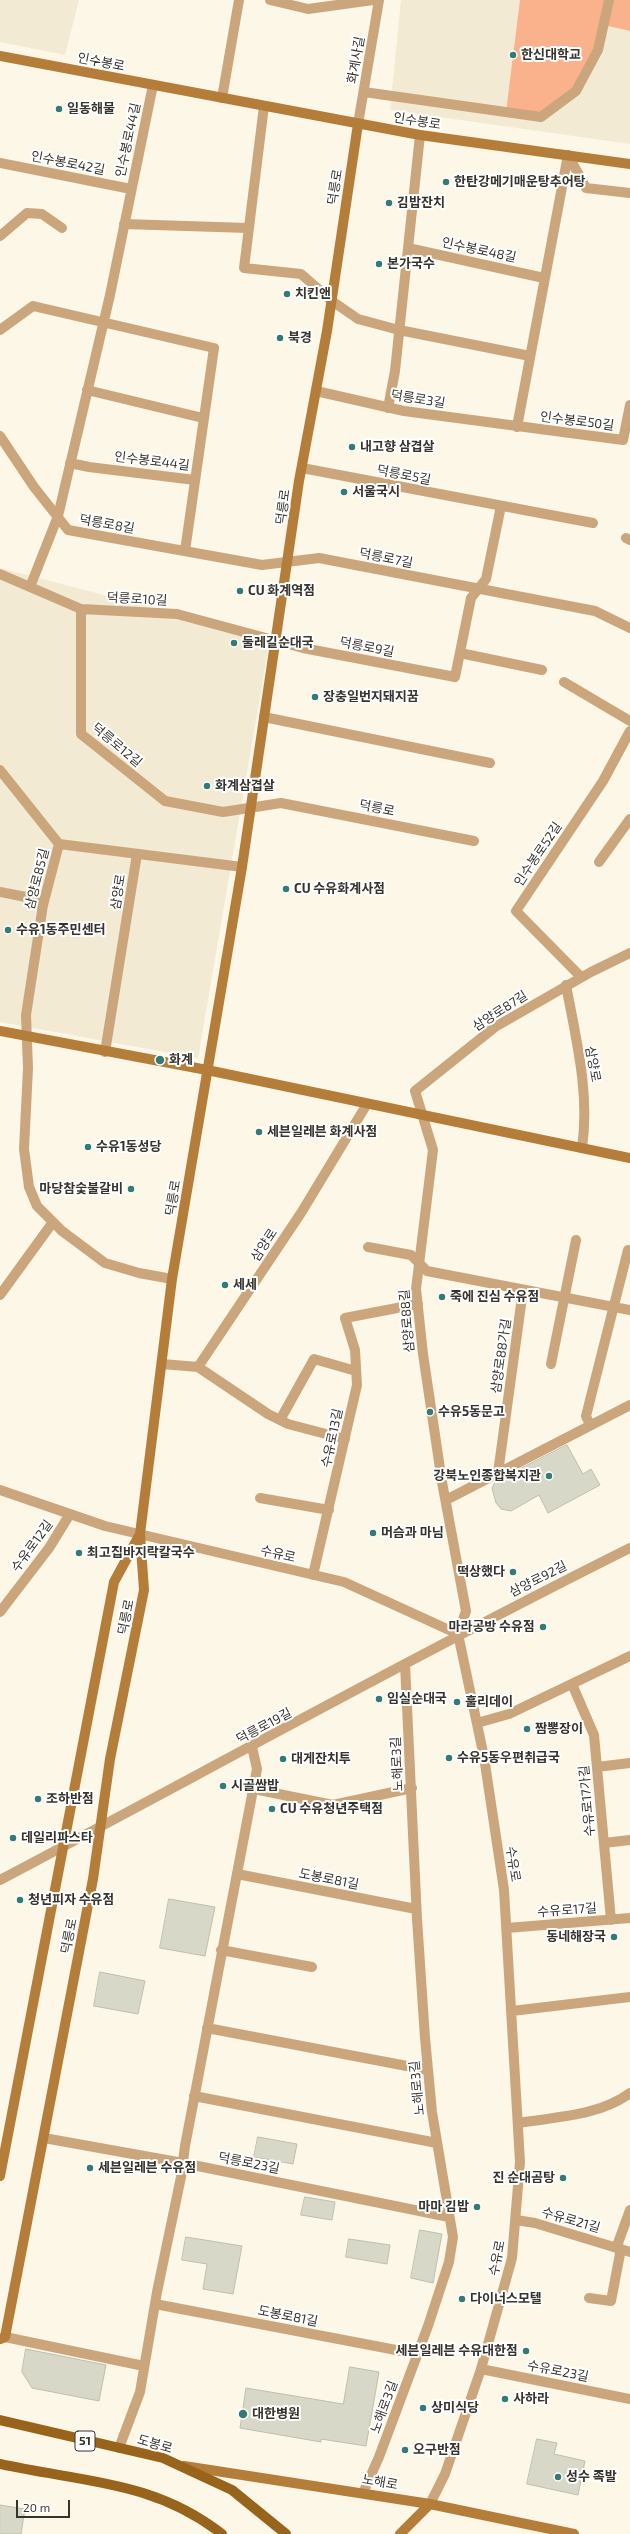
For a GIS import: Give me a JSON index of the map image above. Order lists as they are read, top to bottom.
{
  "streets": {
    "main road": [
      "인수봉로",
      "덕릉로",
      "51",
      "도봉로",
      "노해로"
    ],
    "street": [
      "화계사길",
      "인수봉로44길",
      "인수봉로42길",
      "인수봉로48길",
      "덕릉로3길",
      "인수봉로50길",
      "덕릉로5길",
      "덕릉로8길",
      "덕릉로7길",
      "덕릉로10길",
      "덕릉로9길",
      "덕릉로12길",
      "인수봉로52길",
      "삼양로85길",
      "삼양로",
      "삼양로87길",
      "삼양로88길",
      "삼양로88가길",
      "수유로13길",
      "수유로12길",
      "수유로",
      "삼양로92길",
      "덕릉로19길",
      "노해로3길",
      "수유로17가길",
      "도봉로81길",
      "수유로17길",
      "덕릉로23길",
      "수유로21길",
      "수유로23길"
    ]
  },
  "crossings": [
    ["화계사길", "인수봉로"],
    ["화계사길", "덕릉로"],
    ["인수봉로", "인수봉로44길"],
    ["인수봉로", "덕릉로"],
    ["인수봉로44길", "인수봉로42길"],
    ["인수봉로44길", "덕릉로8길"],
    ["인수봉로44길", "덕릉로10길"],
    ["덕릉로", "덕릉로3길"],
    ["덕릉로", "덕릉로5길"],
    ["덕릉로", "덕릉로8길"],
    ["덕릉로", "덕릉로7길"],
    ["덕릉로", "덕릉로10길"],
    ["덕릉로", "덕릉로9길"],
    ["덕릉로", "덕릉로12길"],
    ["덕릉로", "수유로"],
    ["덕릉로", "덕릉로19길"],
    ["덕릉로", "덕릉로23길"],
    ["덕릉로3길", "인수봉로50길"],
    ["덕릉로8길", "덕릉로7길"],
    ["덕릉로10길", "덕릉로9길"],
    ["덕릉로10길", "덕릉로12길"],
    ["인수봉로52길", "삼양로87길"],
    ["삼양로", "삼양로87길"],
    ["삼양로87길", "삼양로88길"],
    ["삼양로88길", "수유로13길"],
    ["삼양로88길", "수유로"],
    ["삼양로88길", "삼양로92길"],
    ["삼양로88길", "덕릉로19길"],
    ["수유로13길", "수유로"],
    ["수유로12길", "수유로"],
    ["수유로", "삼양로92길"],
    ["수유로", "덕릉로19길"],
    ["수유로", "수유로17길"],
    ["수유로", "수유로21길"],
    ["수유로", "수유로23길"],
    ["수유로", "노해로"],
    ["삼양로92길", "덕릉로19길"],
    ["덕릉로19길", "노해로3길"],
    ["노해로3길", "도봉로81길"],
    ["노해로3길", "덕릉로23길"],
    ["노해로3길", "노해로"],
    ["수유로17가길", "수유로17길"],
    ["도봉로", "노해로"]
  ],
  "places": [
    "한신대학교",
    "일동해물",
    "한탄강메기매운탕추어탕",
    "김밥잔치",
    "본가국수",
    "치킨앤",
    "북경",
    "내고향 삼겹살",
    "서울국시",
    "CU 화계역점",
    "둘레길순대국",
    "장충일번지돼지꿈",
    "화계삼겹살",
    "CU 수유화계사점",
    "수유1동주민센터",
    "화계",
    "세븐일레븐 화계사점",
    "수유1동성당",
    "마당참숯불갈비",
    "세세",
    "죽에 진심 수유점",
    "수유5동문고",
    "강북노인종합복지관",
    "머슴과 마님",
    "최고집바지락칼국수",
    "떡상했다",
    "마라공방 수유점",
    "임실순대국",
    "훌리데이",
    "짬뽕장이",
    "수유5동우편취급국",
    "대게잔치투",
    "시골쌈밥",
    "조하반점",
    "CU 수유청년주택점",
    "데일리파스타",
    "청년피자 수유점",
    "동네해장국",
    "세븐일레븐 수유점",
    "진 순대곰탕",
    "마마 김밥",
    "다이너스모텔",
    "세븐일레븐 수유대한점",
    "사하라",
    "상미식당",
    "대한병원",
    "오구반점",
    "성수 족발"
  ],
  "scale_bar": "20 m"
}
